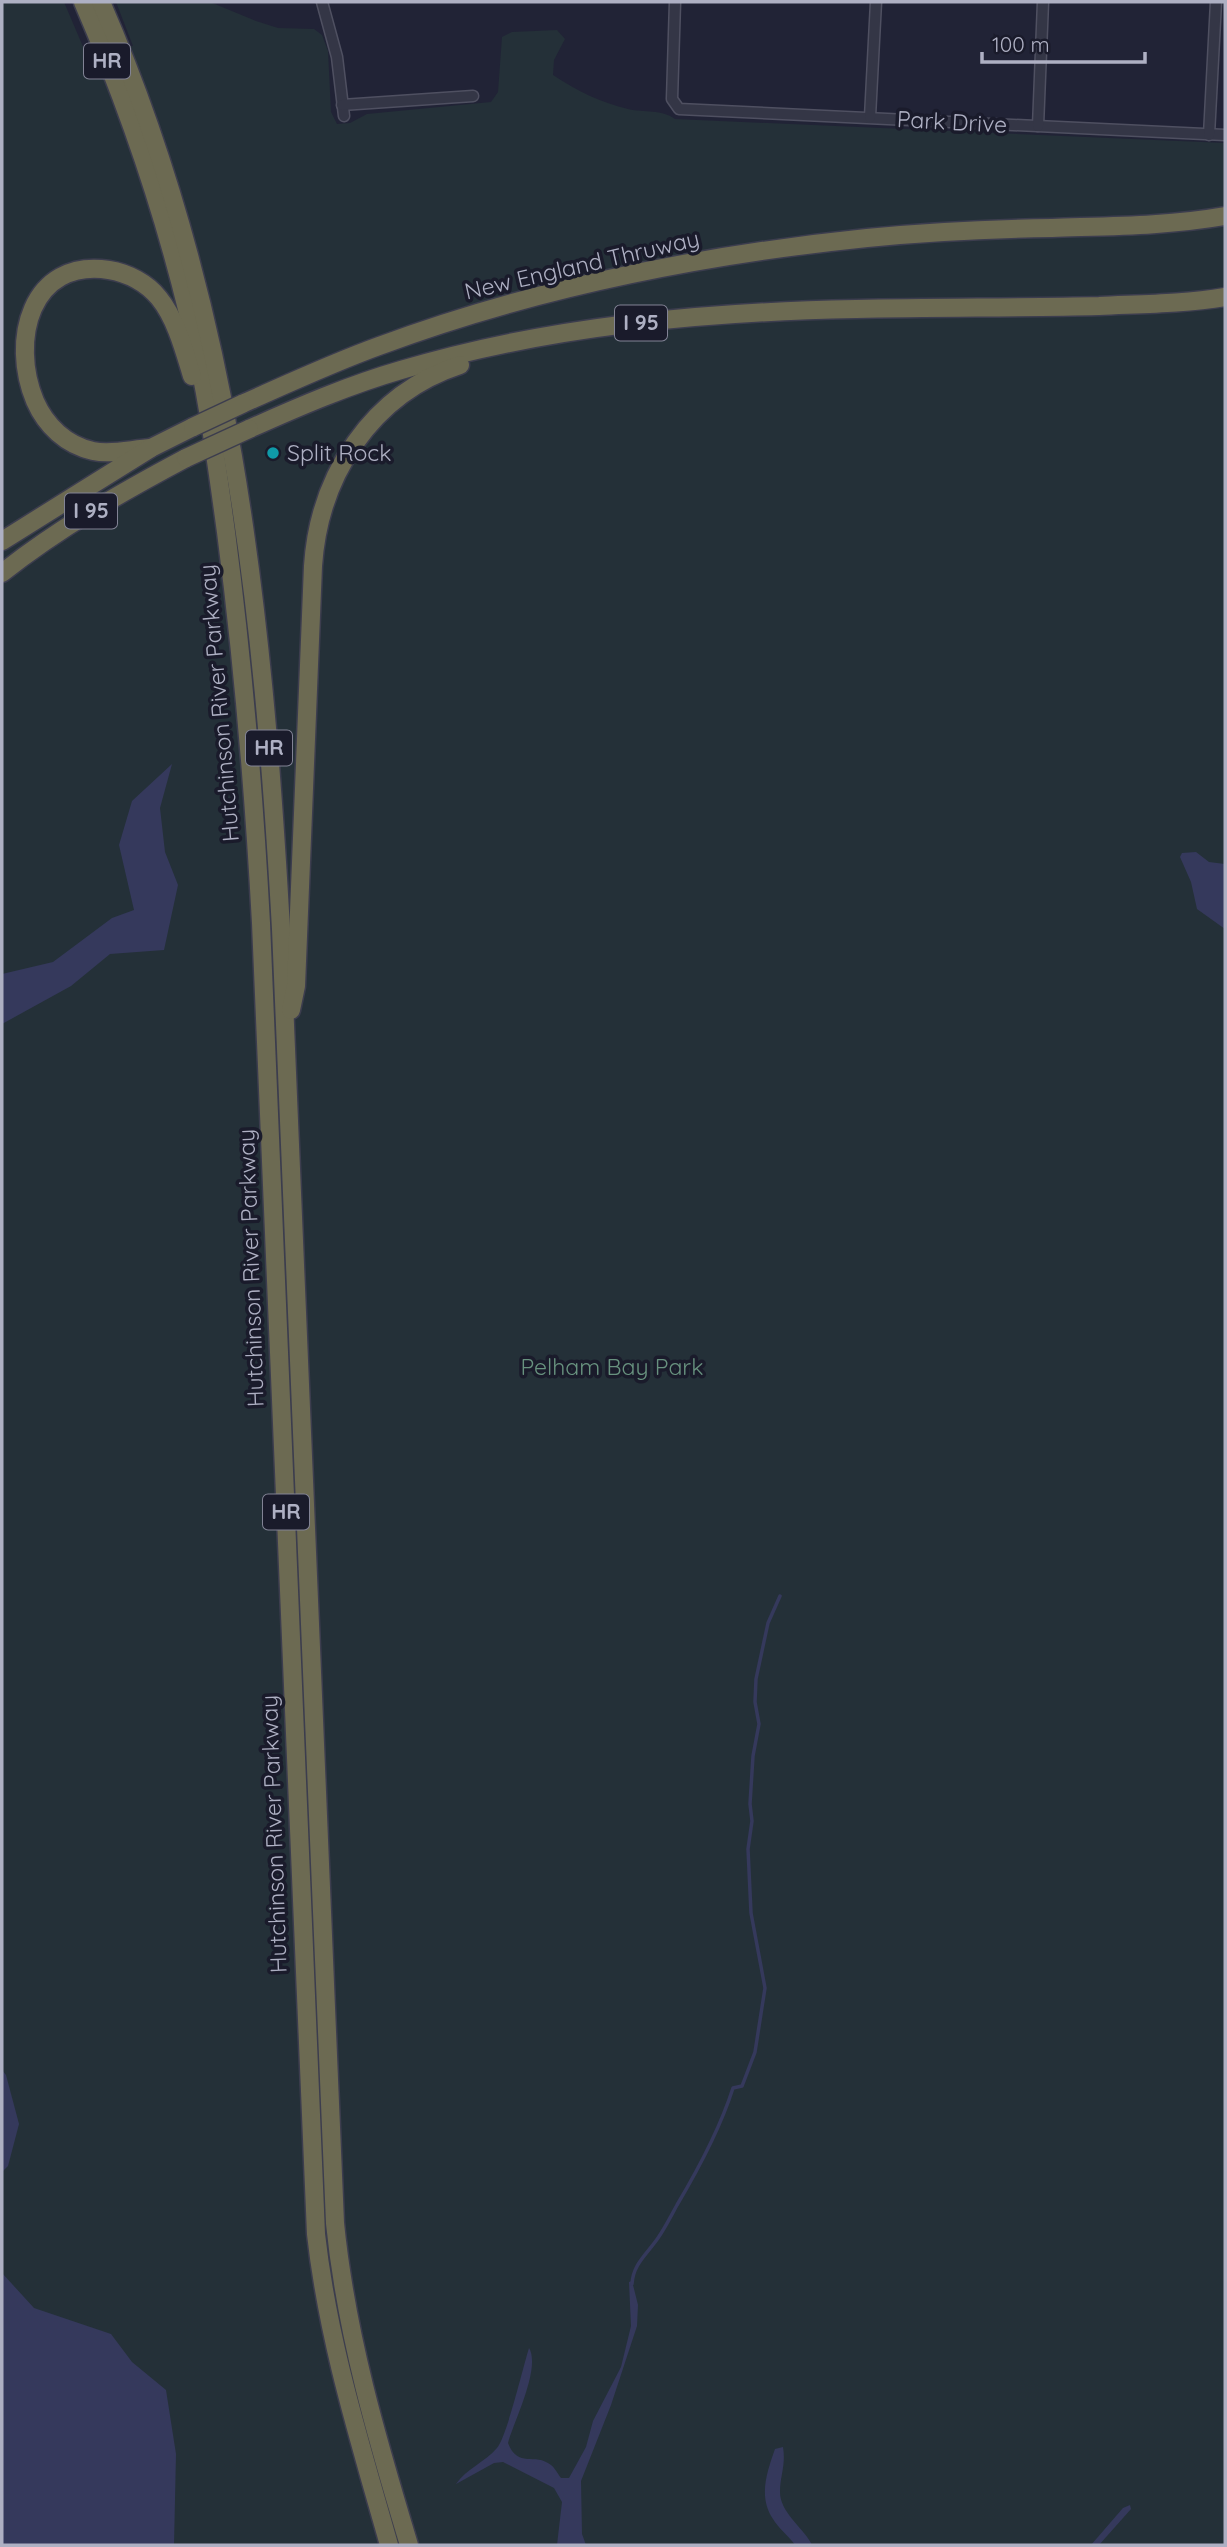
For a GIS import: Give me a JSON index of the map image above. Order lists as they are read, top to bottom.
{
  "streets": {
    "highway": [
      "HR",
      "New England Thruway",
      "I 95",
      "Hutchinson River Parkway"
    ],
    "street": ["Park Drive"]
  },
  "parks": ["Pelham Bay Park"],
  "places": ["Split Rock"],
  "scale_bar": "100 m"
}
